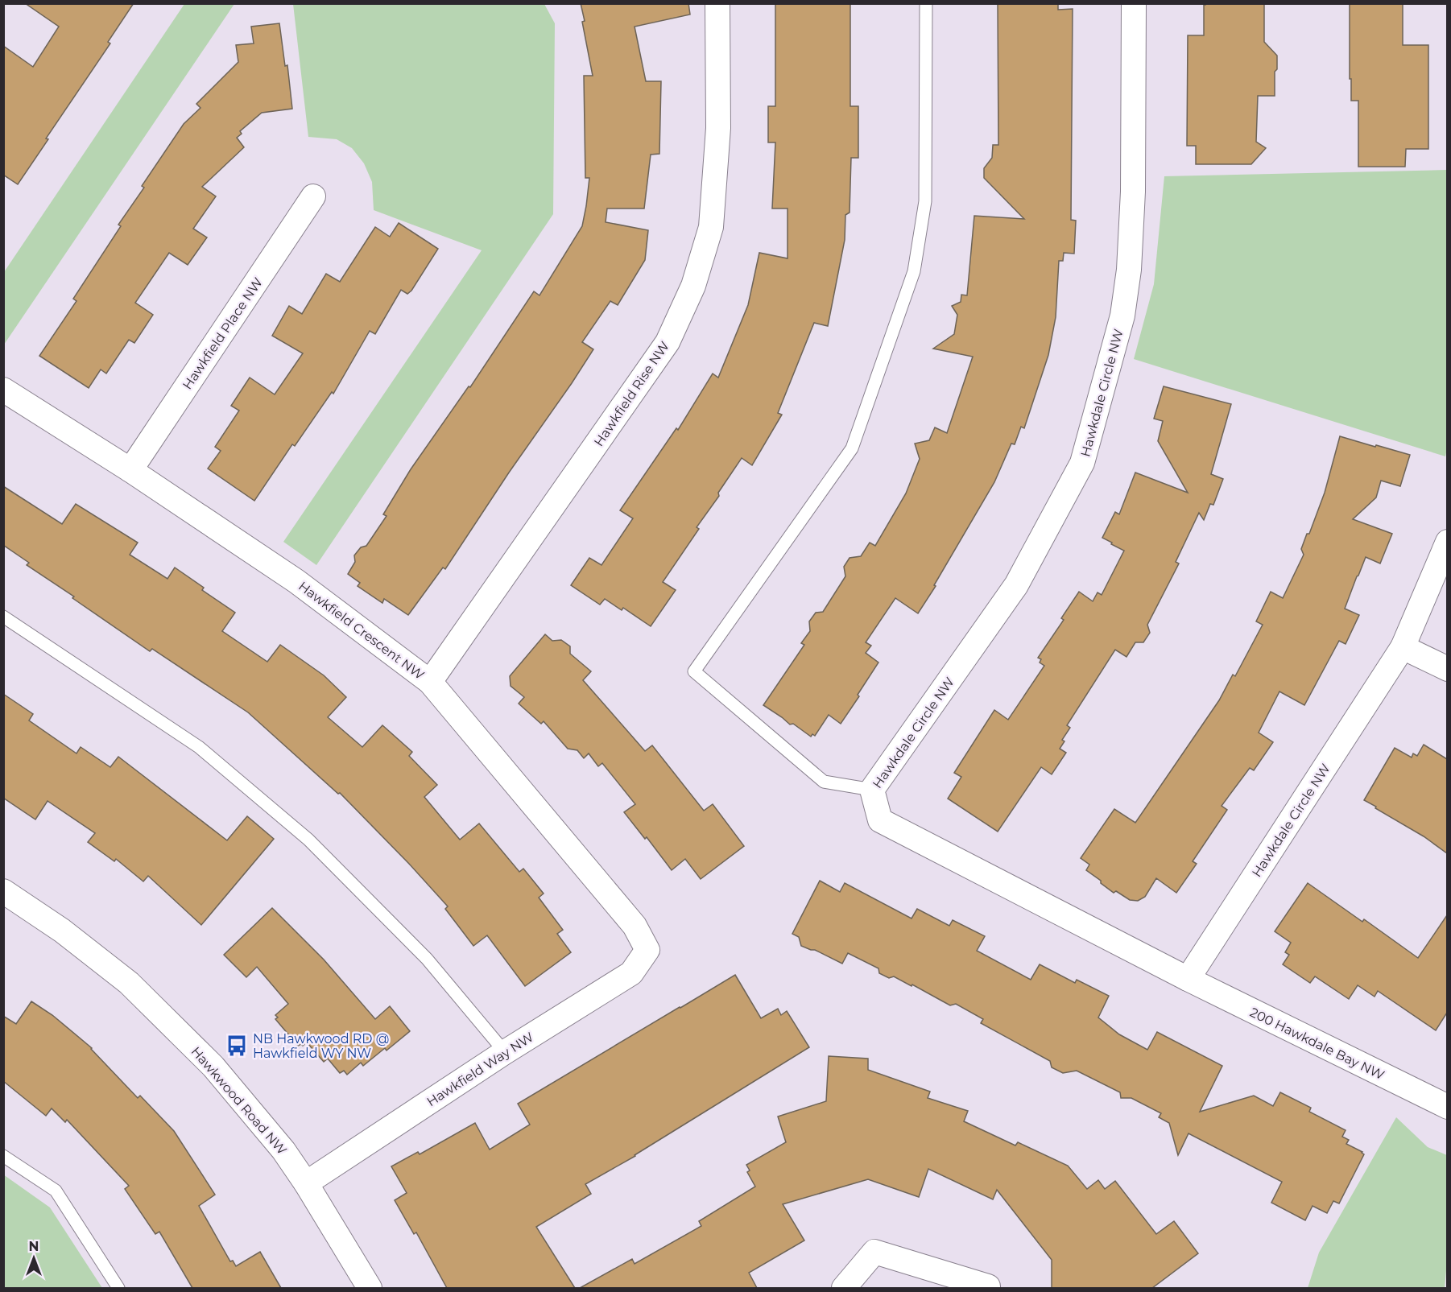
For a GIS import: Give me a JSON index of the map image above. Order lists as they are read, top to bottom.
{
  "streets": {
    "street": [
      "Hawkfield Place NW",
      "Hawkdale Circle NW",
      "Hawkfield Rise NW",
      "Hawkfield Crescent NW",
      "200 Hawkdale Bay NW",
      "Hawkfield Way NW",
      "Hawkwood Road NW"
    ]
  },
  "crossings": [
    ["Hawkfield Place NW", "Hawkfield Crescent NW"],
    ["Hawkdale Circle NW", "200 Hawkdale Bay NW"],
    ["Hawkfield Rise NW", "Hawkfield Crescent NW"],
    ["Hawkfield Crescent NW", "Hawkfield Way NW"],
    ["Hawkfield Way NW", "Hawkwood Road NW"]
  ],
  "places": {
    "bus stop": ["NB Hawkwood RD @ Hawkfield WY NW"]
  },
  "north": "top"
}
